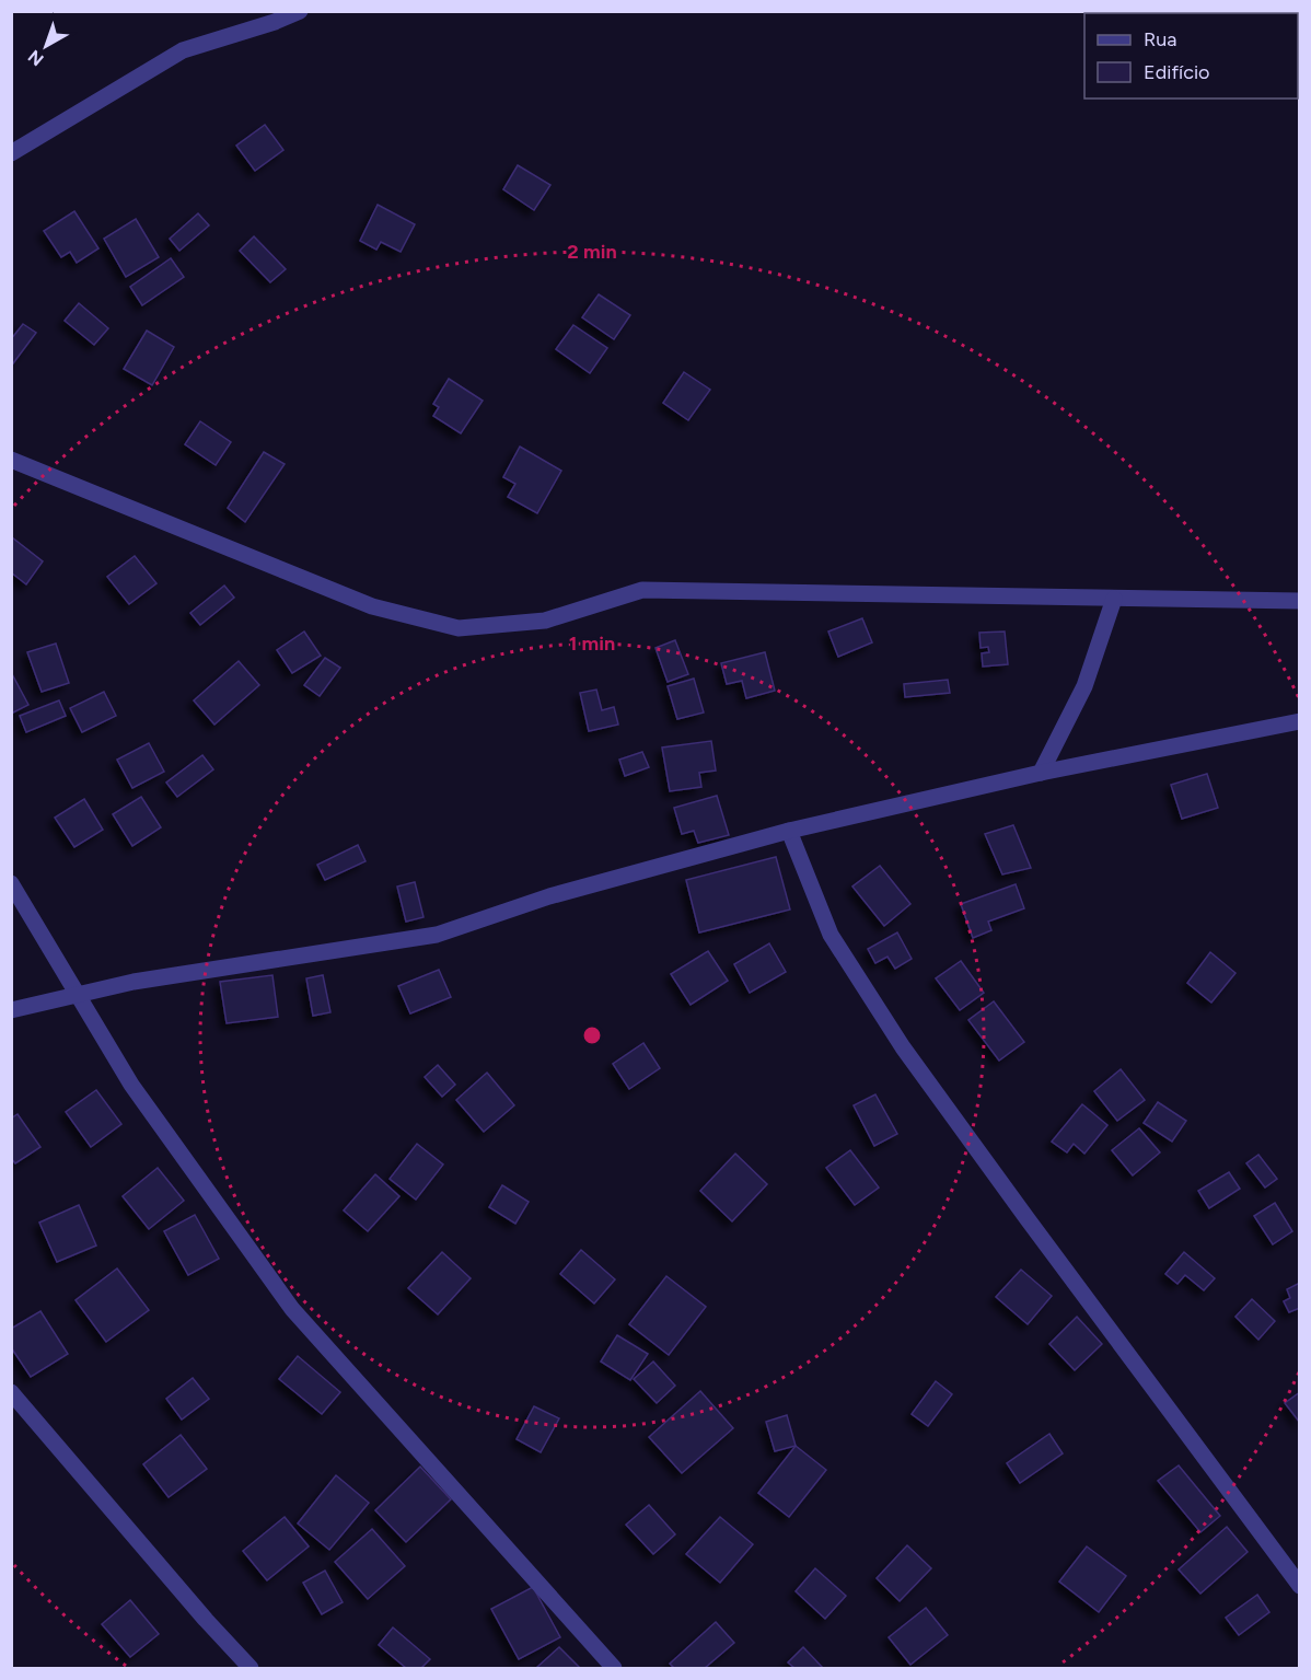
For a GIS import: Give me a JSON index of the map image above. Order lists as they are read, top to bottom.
{
  "legend": ["Rua", "Edifício"],
  "north": "bottom left",
  "rings": ["2 min", "1 min"]
}
